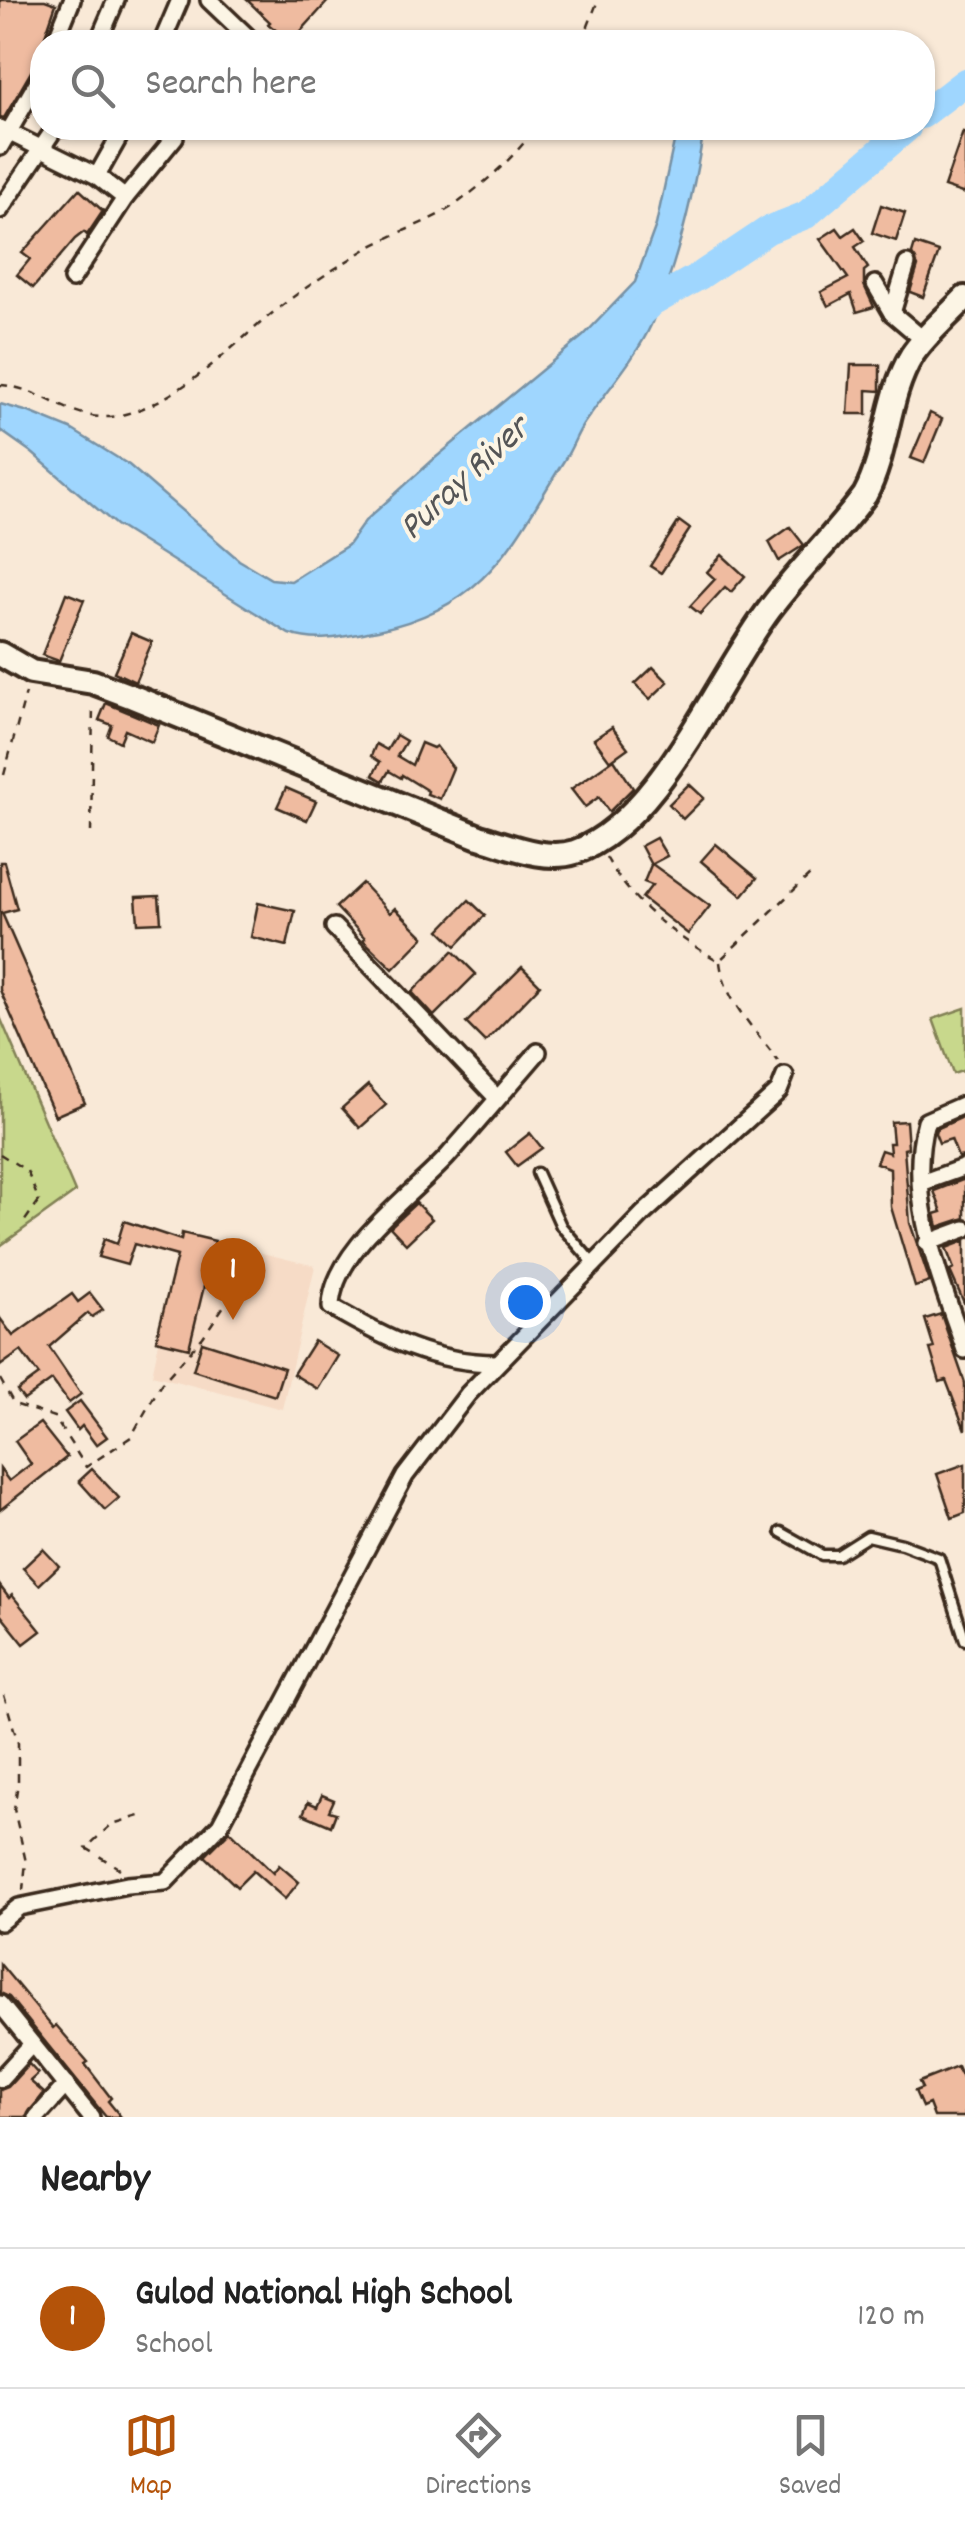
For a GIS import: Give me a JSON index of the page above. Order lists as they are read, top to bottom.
{
  "water": ["Puray River"],
  "page": {
    "search": "Search here",
    "pins": "1",
    "heading": "Nearby",
    "list": [
      {
        "mark": "1",
        "name": "Gulod National High School",
        "note": "School",
        "value": "120 m"
      }
    ],
    "nav": ["Map", "Directions", "Saved"]
  }
}
